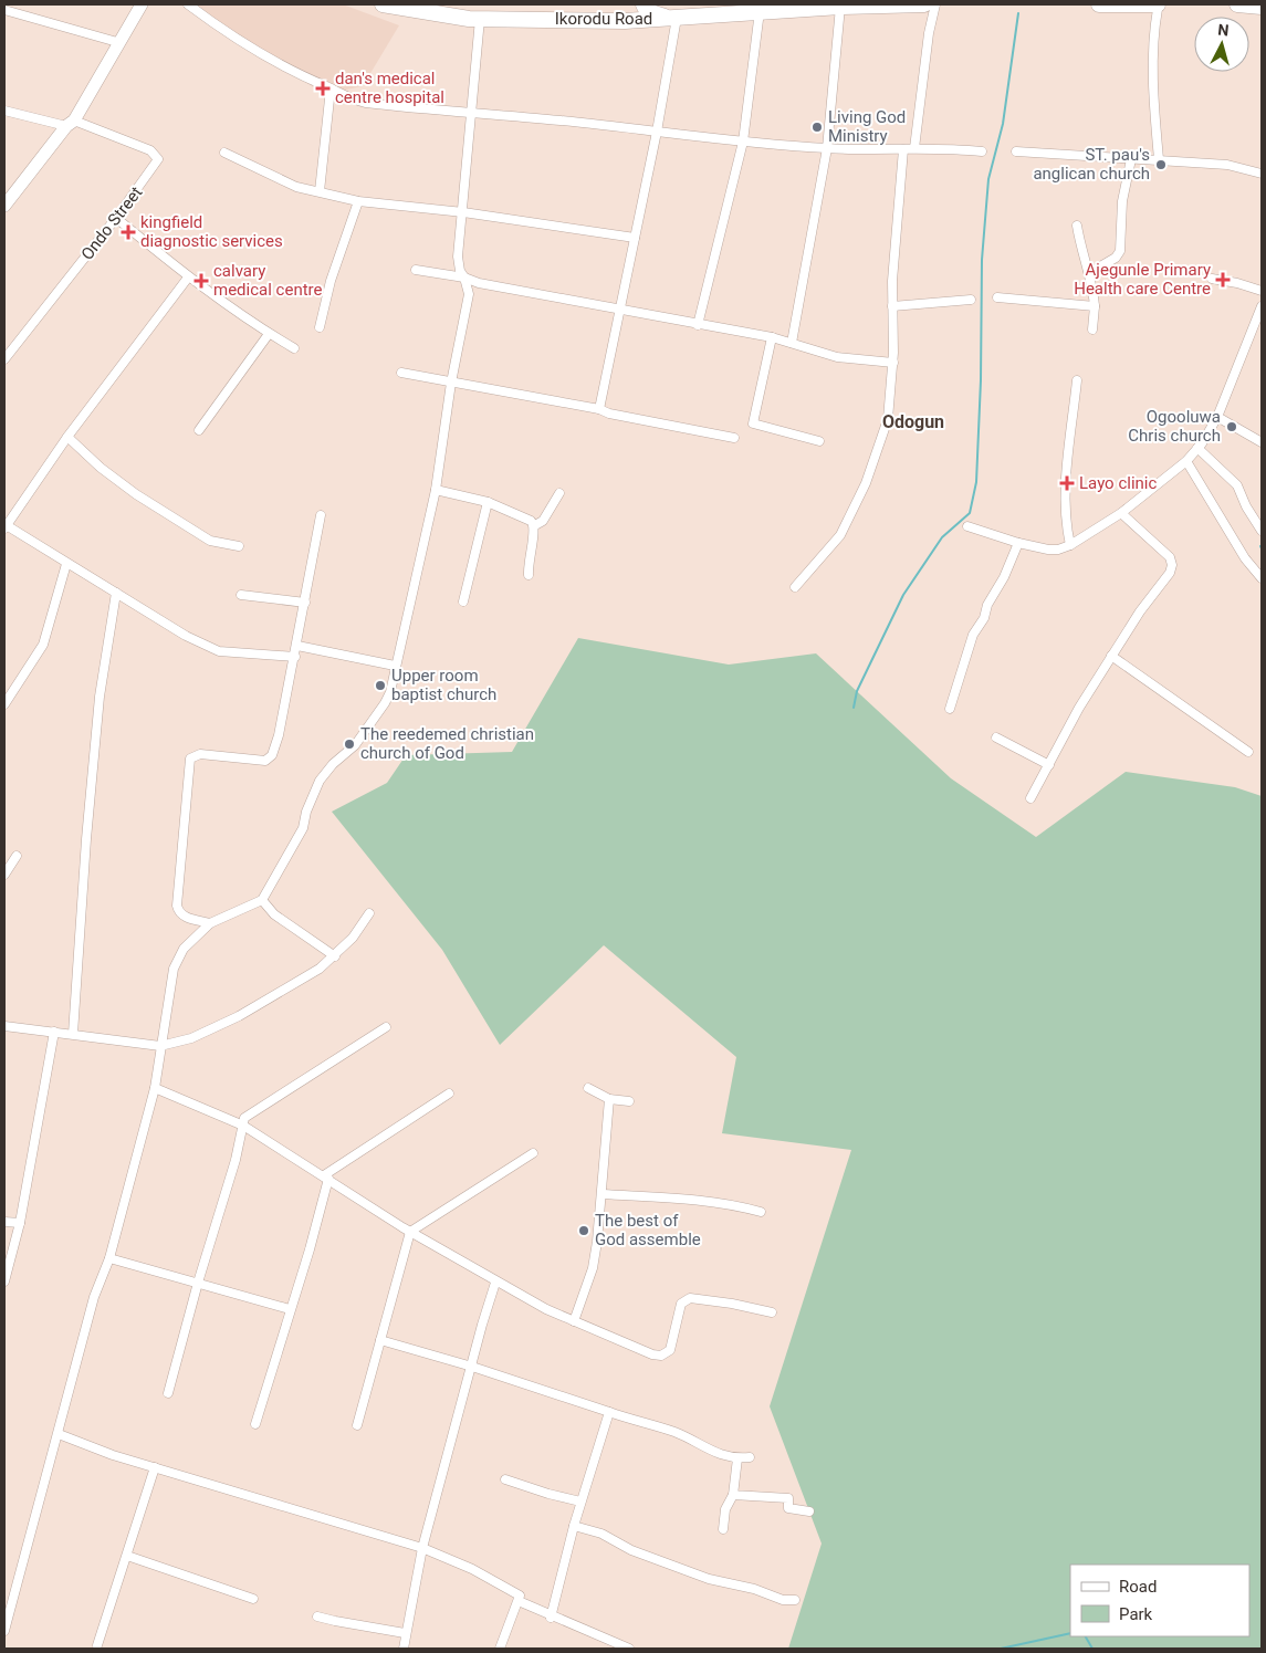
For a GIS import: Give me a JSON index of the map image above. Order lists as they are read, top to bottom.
{
  "streets": {
    "highway": ["Ikorodu Road"],
    "street": ["Ondo Street"]
  },
  "districts": ["Odogun"],
  "places": {
    "health": [
      "dan's medical centre hospital",
      "kingfield diagnostic services",
      "Ajegunle Primary Health care Centre",
      "calvary medical centre",
      "Layo clinic"
    ],
    "other": [
      "Living God Ministry",
      "ST. pau's anglican church",
      "Ogooluwa Chris church",
      "Upper room baptist church",
      "The reedemed christian church of God",
      "The best of God assemble"
    ]
  },
  "legend": ["Road", "Park"],
  "north": "top"
}
